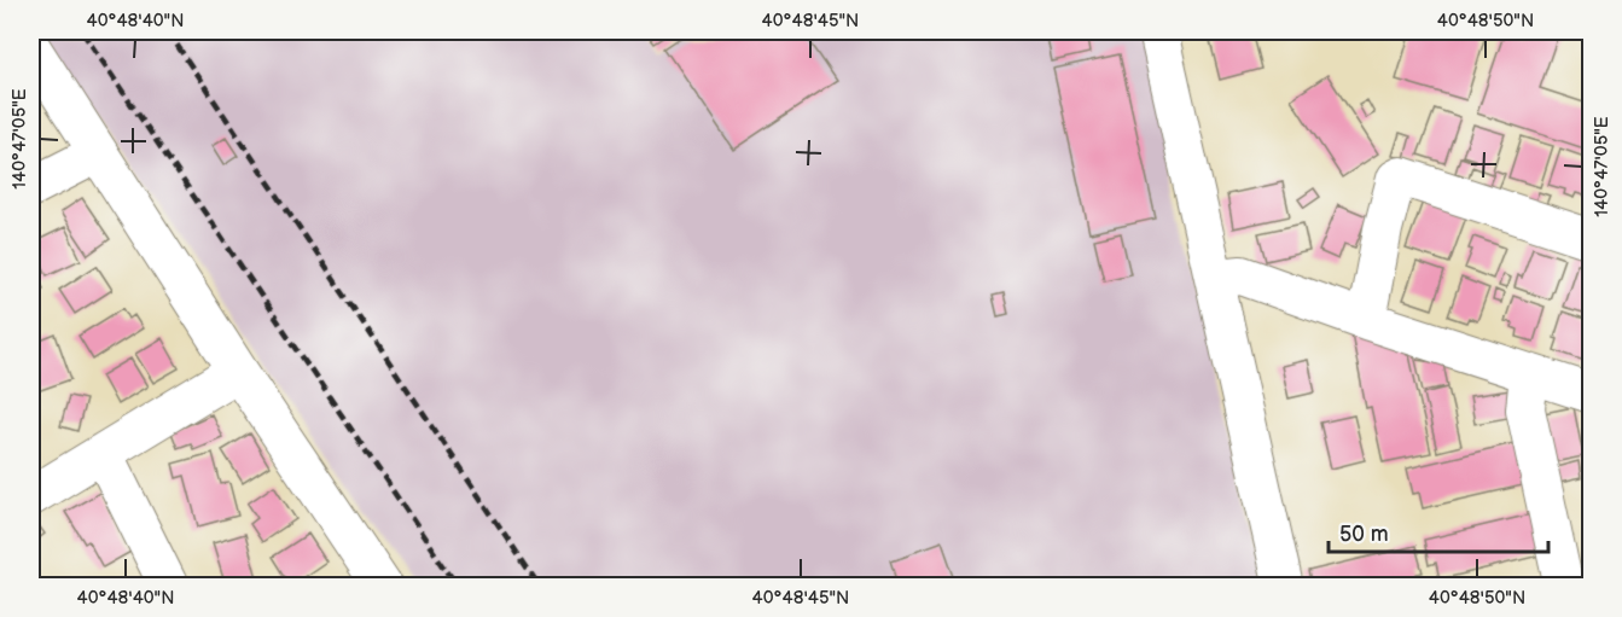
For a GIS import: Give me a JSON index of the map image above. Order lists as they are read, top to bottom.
{
  "scale_bar": "50 m",
  "coordinates": [
    "40°48'40\"N",
    "40°48'45\"N",
    "40°48'50\"N",
    "140°47'05\"E"
  ]
}
